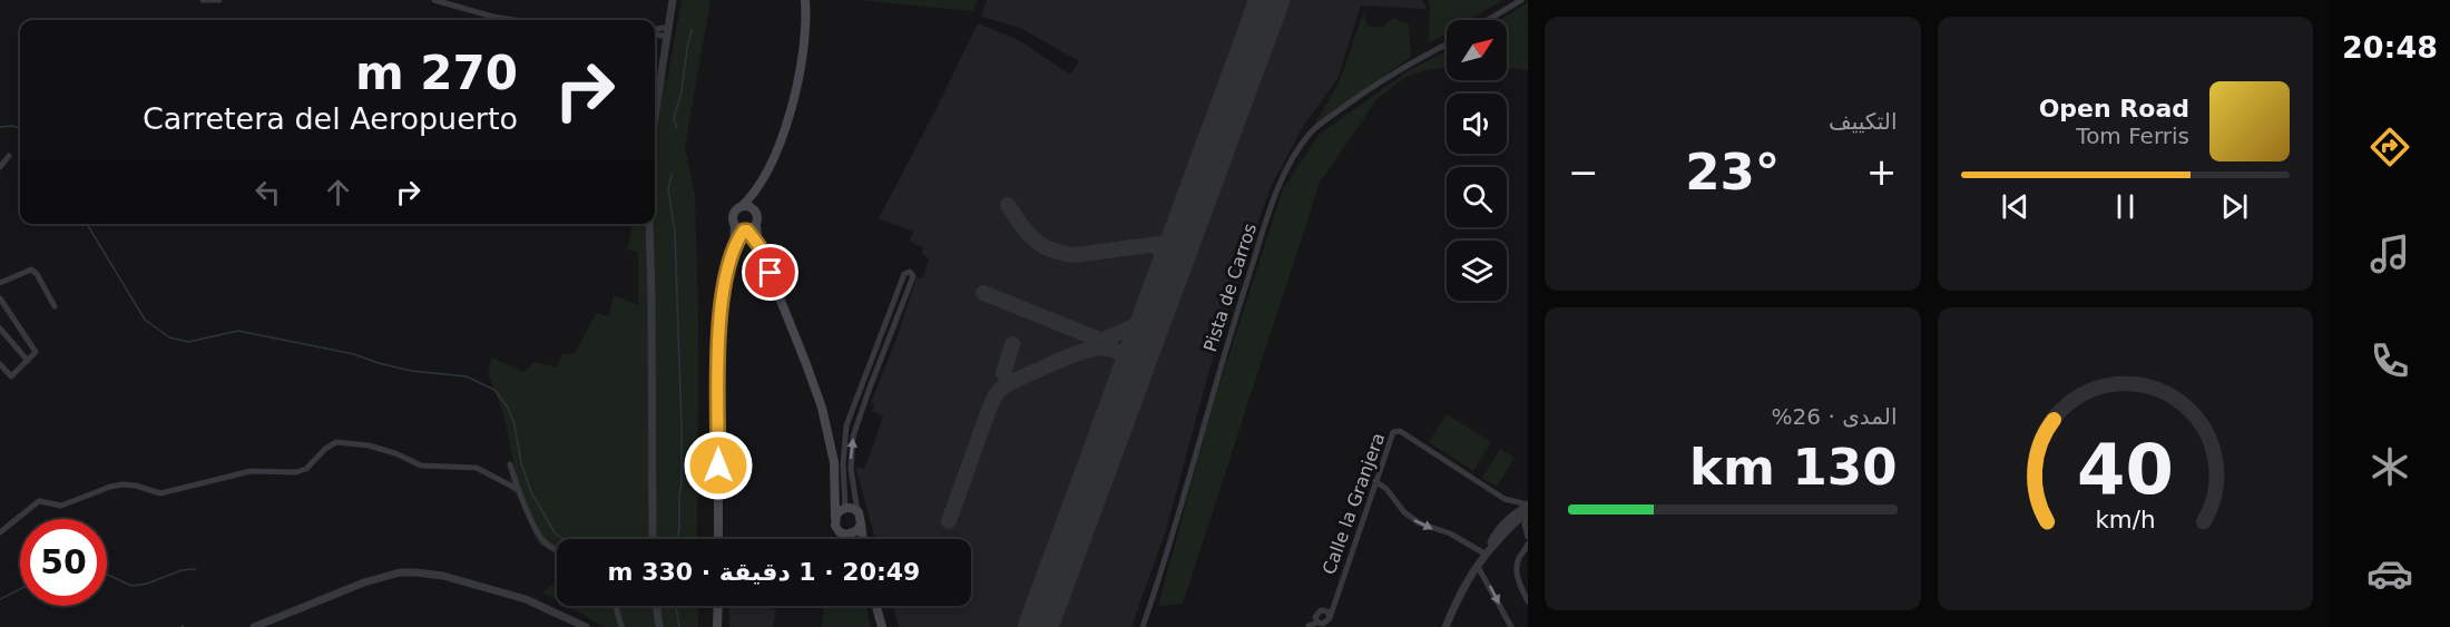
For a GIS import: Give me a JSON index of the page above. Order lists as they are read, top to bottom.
{
  "streets": {
    "street": ["Pista de Carros", "Calle la Granjera"]
  },
  "north": "top right",
  "page": {
    "tabs": "20:48",
    "tile": [
      "التكييف",
      ["المدى · 26%", "130 km"]
    ],
    "turn": ["270 m", "Carretera del Aeropuerto"],
    "song": ["Open Road", "Tom Ferris"],
    "heat": ["−", "23°", "+"],
    "limit": "50",
    "trip": "20:49 · 1 دقيقة · 330 m",
    "gauge": ["40", "km/h"]
  }
}
